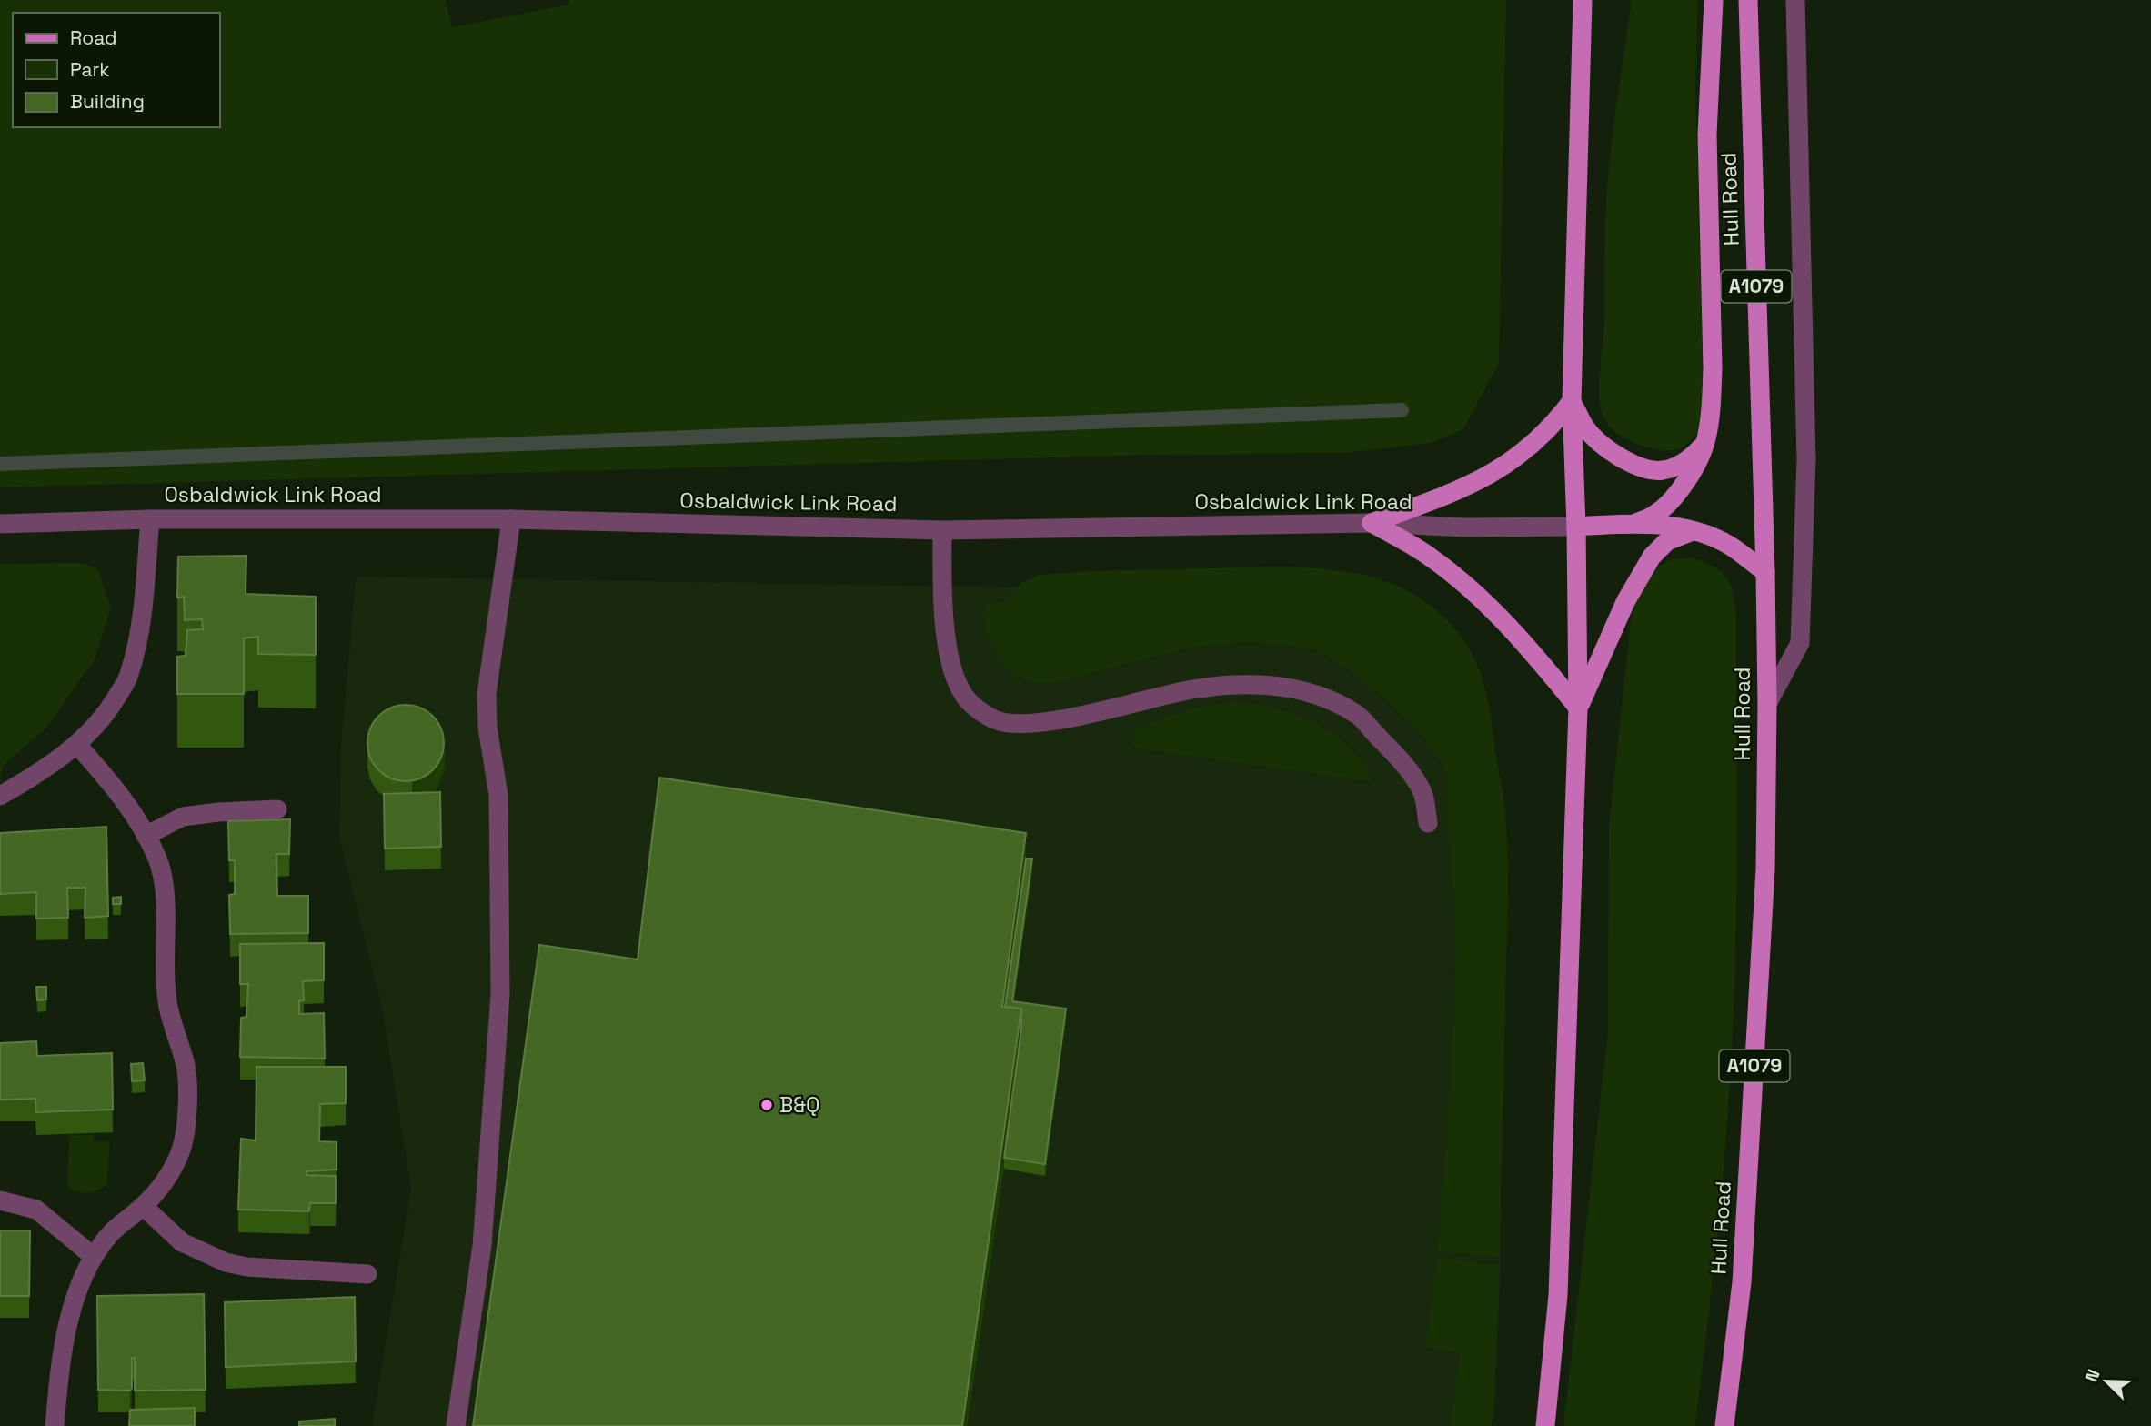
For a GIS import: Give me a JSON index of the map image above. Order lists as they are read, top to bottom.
{
  "streets": {
    "main road": ["Hull Road", "A1079"],
    "street": ["Osbaldwick Link Road"]
  },
  "places": ["B&Q"],
  "legend": ["Road", "Park", "Building"],
  "north": "top left"
}
